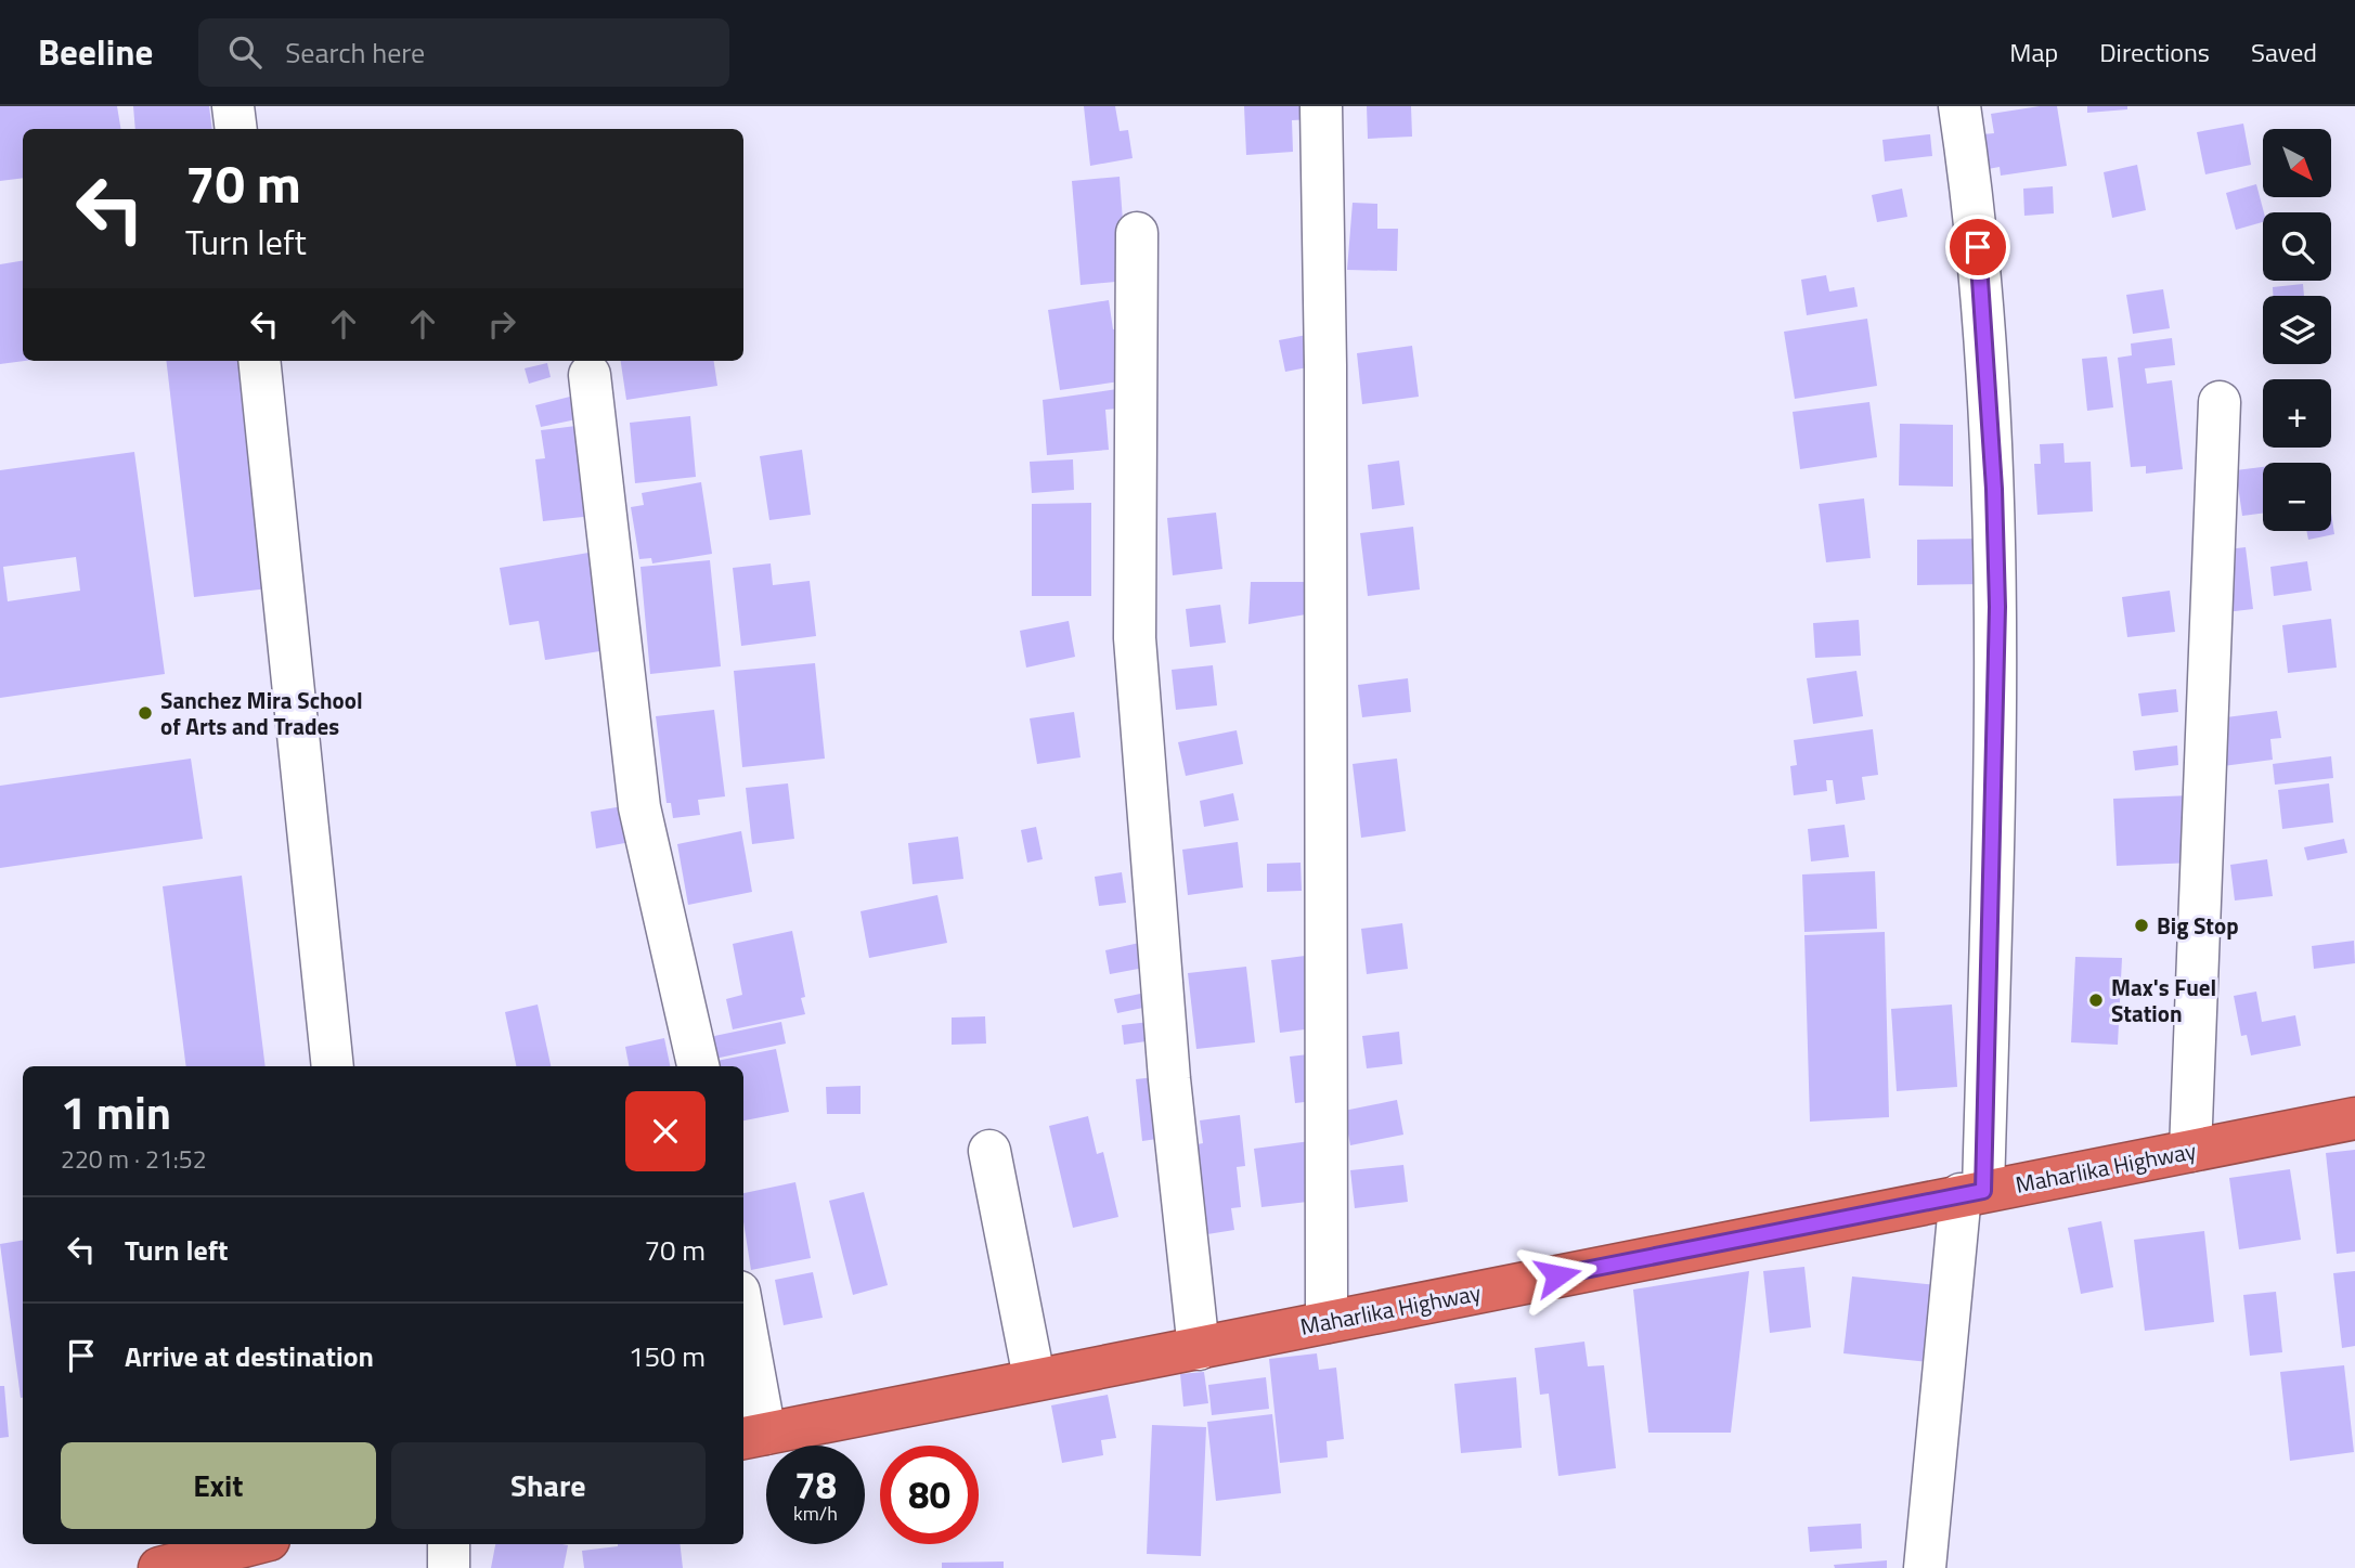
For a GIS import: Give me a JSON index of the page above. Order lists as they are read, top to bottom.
{
  "streets": {
    "highway": ["Maharlika Highway"]
  },
  "places": ["Sanchez Mira School of Arts and Trades", "Big Stop", "Max's Fuel Station"],
  "north": "bottom right",
  "page": {
    "header": "Beeline",
    "search": "Search here",
    "nav": ["Map", "Directions", "Saved"],
    "map_buttons": ["+", "−"],
    "turn": ["70 m", "Turn left"],
    "heading": ["1 min", "220 m · 21:52"],
    "list": [
      {
        "name": "Turn left",
        "value": "70 m"
      },
      {
        "name": "Arrive at destination",
        "value": "150 m"
      }
    ],
    "buttons": ["Exit", "Share"],
    "speed": "78 km/h",
    "limit": "80"
  }
}
